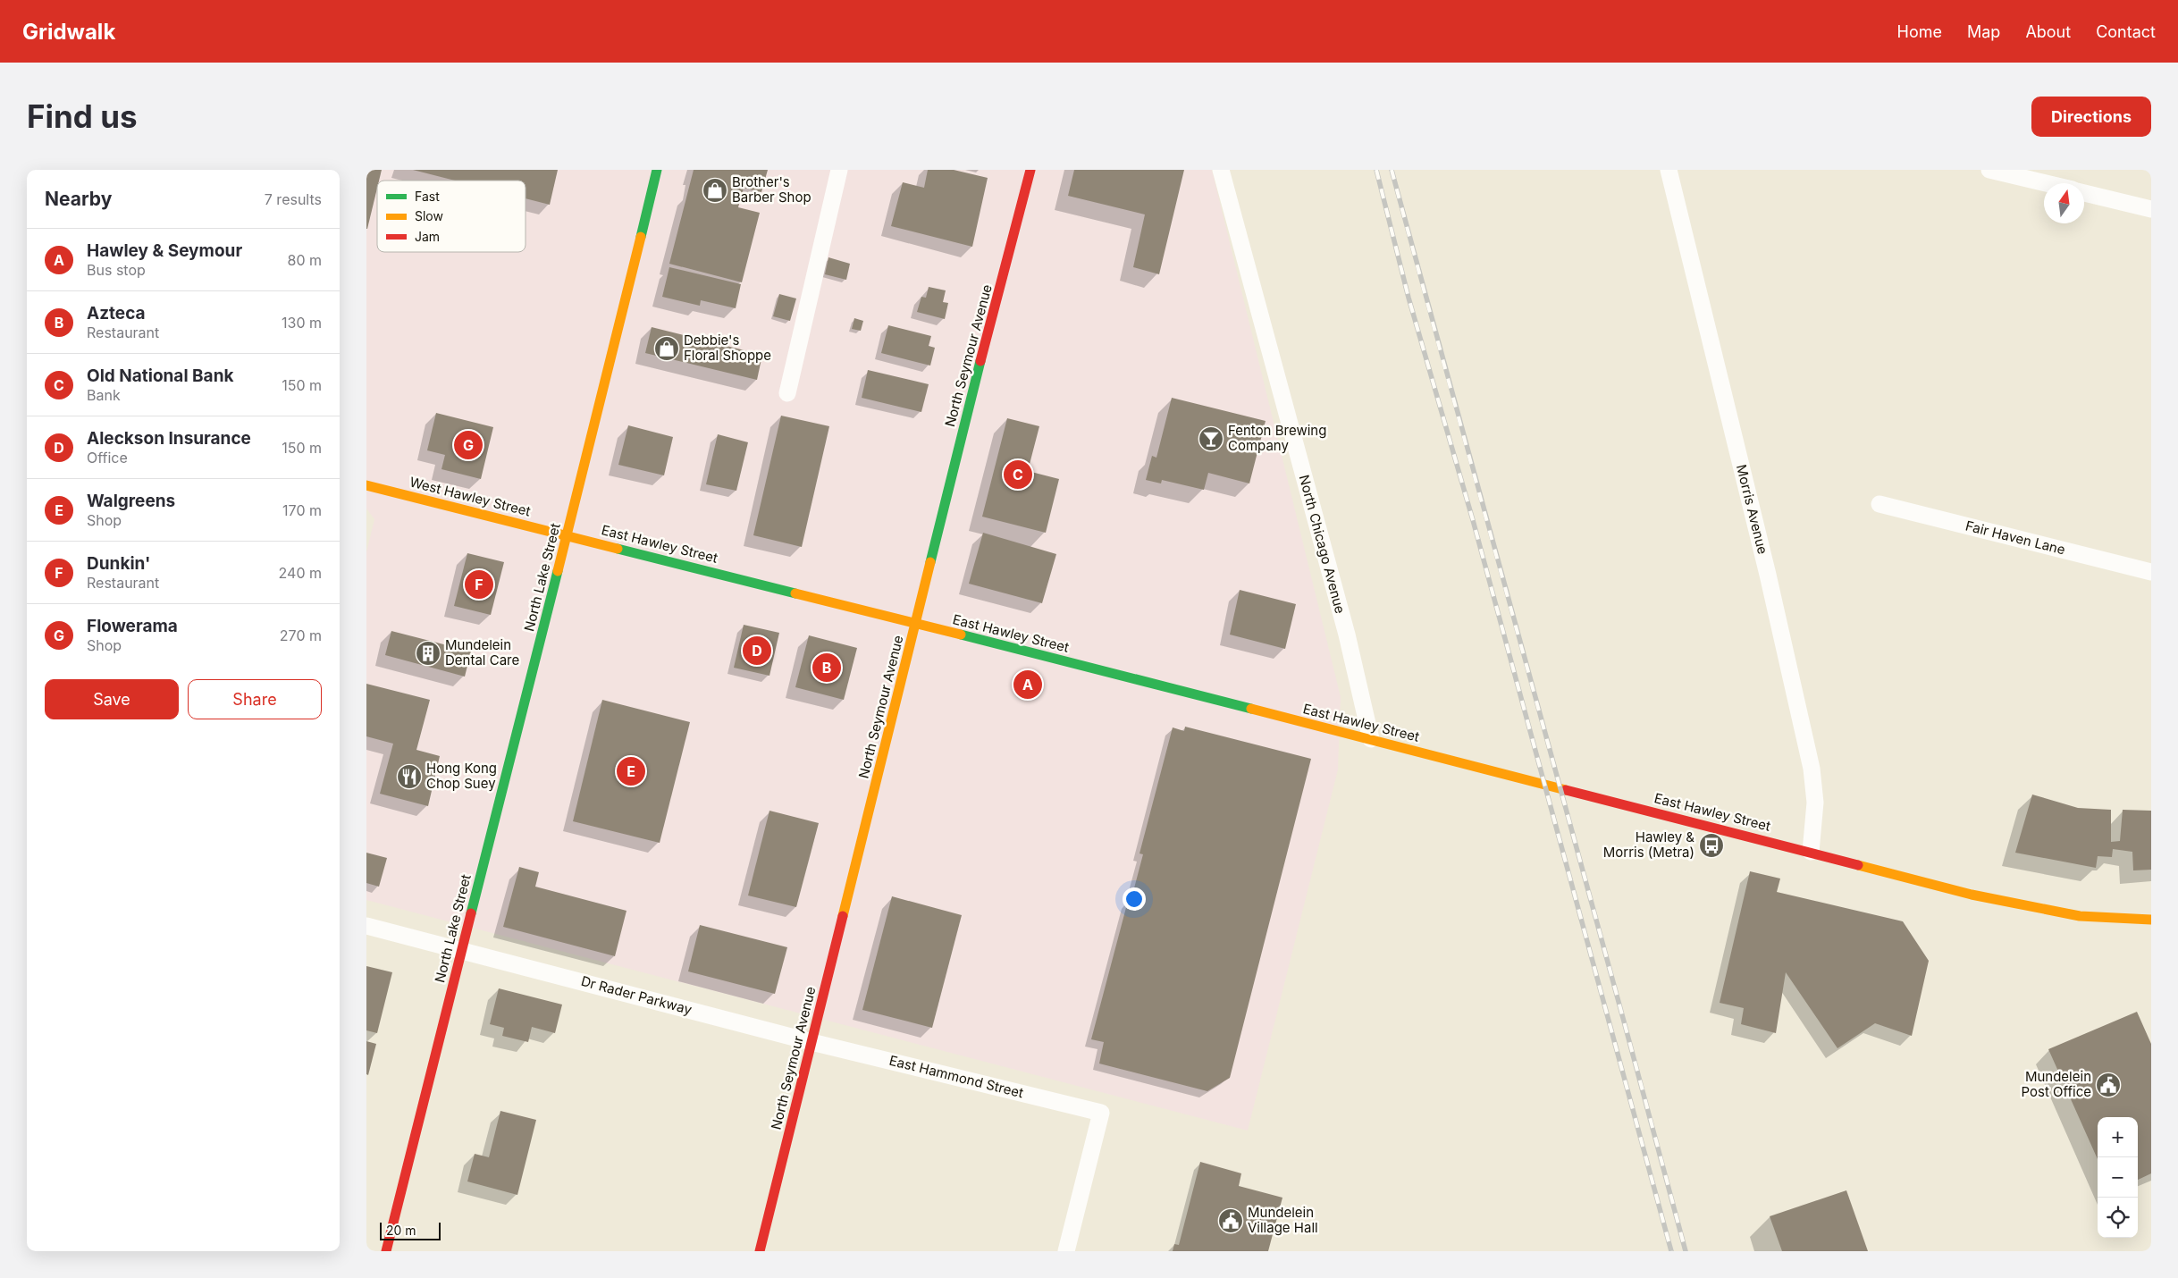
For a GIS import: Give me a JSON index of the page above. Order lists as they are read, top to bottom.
{
  "streets": {
    "street": [
      "North Seymour Avenue",
      "West Hawley Street",
      "Morris Avenue",
      "Fair Haven Lane",
      "East Hawley Street",
      "North Chicago Avenue",
      "North Lake Street",
      "Dr Rader Parkway",
      "East Hammond Street"
    ]
  },
  "crossings": [
    ["North Seymour Avenue", "East Hawley Street"],
    ["North Seymour Avenue", "Dr Rader Parkway"],
    ["North Seymour Avenue", "East Hammond Street"],
    ["West Hawley Street", "East Hawley Street"],
    ["West Hawley Street", "North Lake Street"],
    ["Morris Avenue", "East Hawley Street"],
    ["East Hawley Street", "North Chicago Avenue"],
    ["East Hawley Street", "North Lake Street"],
    ["North Lake Street", "Dr Rader Parkway"],
    ["Dr Rader Parkway", "East Hammond Street"]
  ],
  "places": {
    "shop": ["Brother's Barber Shop", "Debbie's Floral Shoppe"],
    "bar": ["Fenton Brewing Company"],
    "building": ["Mundelein Dental Care"],
    "restaurant": ["Hong Kong Chop Suey"],
    "bus stop": ["Hawley & Morris (Metra)"],
    "public building": ["Mundelein Post Office", "Mundelein Village Hall"]
  },
  "legend": ["Fast", "Slow", "Jam"],
  "scale_bar": "20 m",
  "north": "top",
  "page": {
    "header": "Gridwalk",
    "nav": [
      "Home",
      "Map",
      "About",
      "Contact"
    ],
    "buttons": [
      "Directions",
      ["Save", "Share"]
    ],
    "title": "Find us",
    "heading": ["Nearby", "7 results"],
    "list": [
      {
        "mark": "A",
        "name": "Hawley & Seymour",
        "note": "Bus stop",
        "value": "80 m"
      },
      {
        "mark": "B",
        "name": "Azteca",
        "note": "Restaurant",
        "value": "130 m"
      },
      {
        "mark": "C",
        "name": "Old National Bank",
        "note": "Bank",
        "value": "150 m"
      },
      {
        "mark": "D",
        "name": "Aleckson Insurance",
        "note": "Office",
        "value": "150 m"
      },
      {
        "mark": "E",
        "name": "Walgreens",
        "note": "Shop",
        "value": "170 m"
      },
      {
        "mark": "F",
        "name": "Dunkin'",
        "note": "Restaurant",
        "value": "240 m"
      },
      {
        "mark": "G",
        "name": "Flowerama",
        "note": "Shop",
        "value": "270 m"
      }
    ],
    "pins": [
      "G",
      "C",
      "F",
      "D",
      "B",
      "A",
      "E"
    ],
    "map_buttons": ["+", "−"],
    "scale": "20 m"
  }
}
